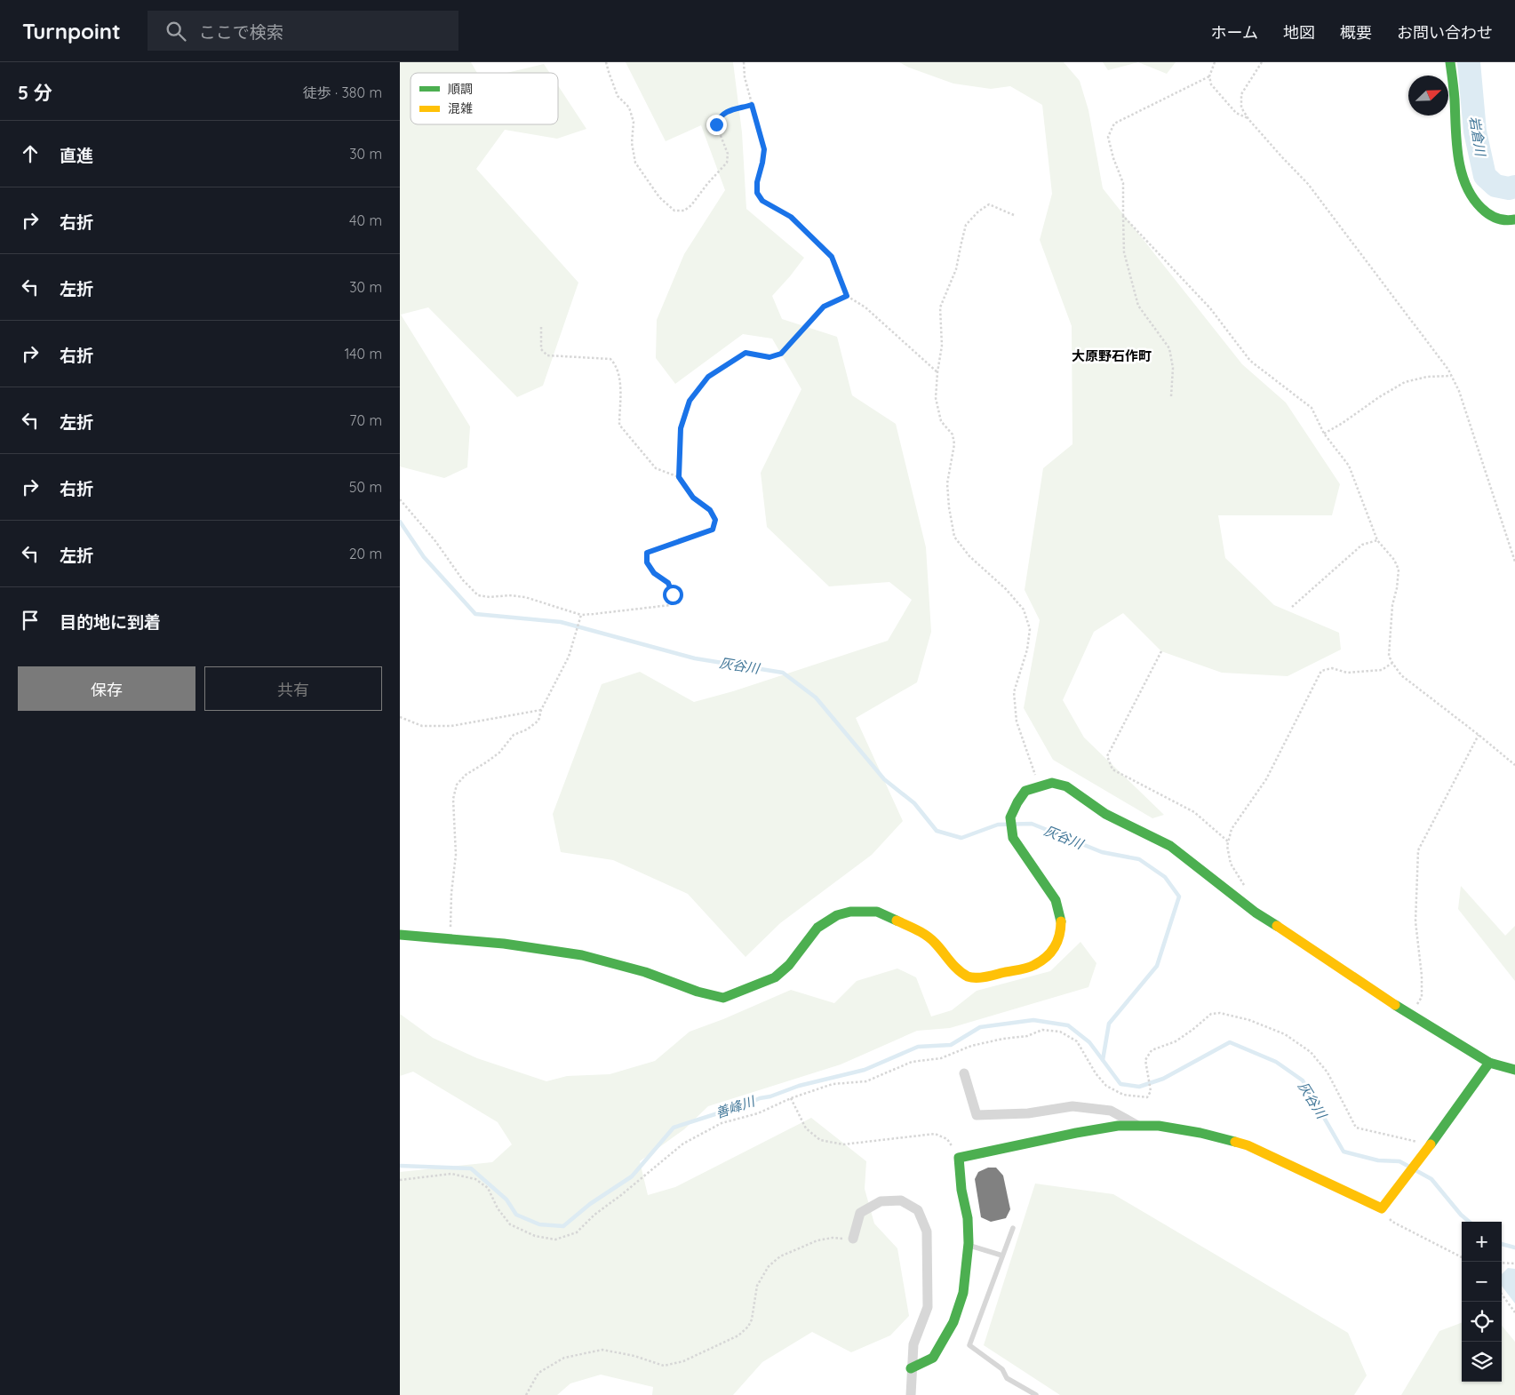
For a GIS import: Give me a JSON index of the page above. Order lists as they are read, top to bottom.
{
  "districts": ["大原野石作町"],
  "water": ["岩倉川", "灰谷川", "善峰川"],
  "legend": ["順調", "混雑"],
  "north": "top right",
  "page": {
    "header": "Turnpoint",
    "search": "ここで検索",
    "nav": [
      "ホーム",
      "地図",
      "概要",
      "お問い合わせ"
    ],
    "heading": ["5 分", "徒歩 · 380 m"],
    "list": [
      ["直進", "30 m"],
      ["右折", "40 m"],
      ["左折", "30 m"],
      ["右折", "140 m"],
      ["左折", "70 m"],
      ["右折", "50 m"],
      ["左折", "20 m"],
      "目的地に到着"
    ],
    "buttons": ["保存", "共有"],
    "map_buttons": ["+", "−"]
  }
}
